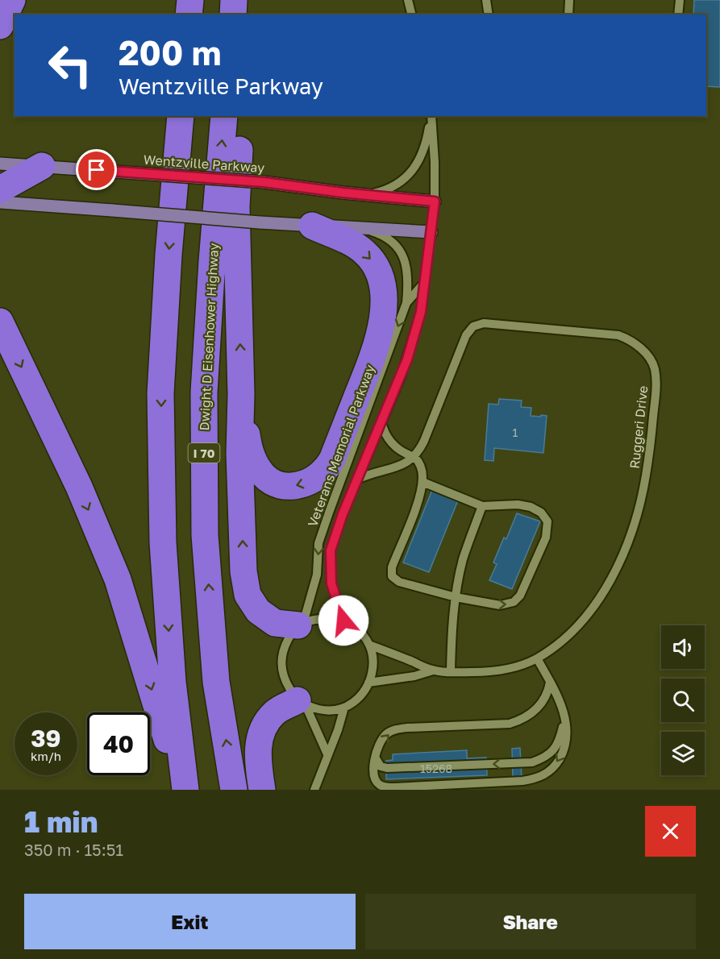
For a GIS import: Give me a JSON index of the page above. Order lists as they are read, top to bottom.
{
  "streets": {
    "highway": ["Dwight D Eisenhower Highway", "I 70"],
    "main road": ["Wentzville Parkway"],
    "street": ["Ruggeri Drive", "Veterans Memorial Parkway"]
  },
  "crossings": [
    ["Wentzville Parkway", "Veterans Memorial Parkway"],
    ["Ruggeri Drive", "Veterans Memorial Parkway"]
  ],
  "house_numbers": ["1", "15268"],
  "page": {
    "turn": ["200 m", "Wentzville Parkway"],
    "speed": "39 km/h",
    "limit": "40",
    "heading": ["1 min", "350 m · 15:51"],
    "buttons": ["Exit", "Share"]
  }
}
